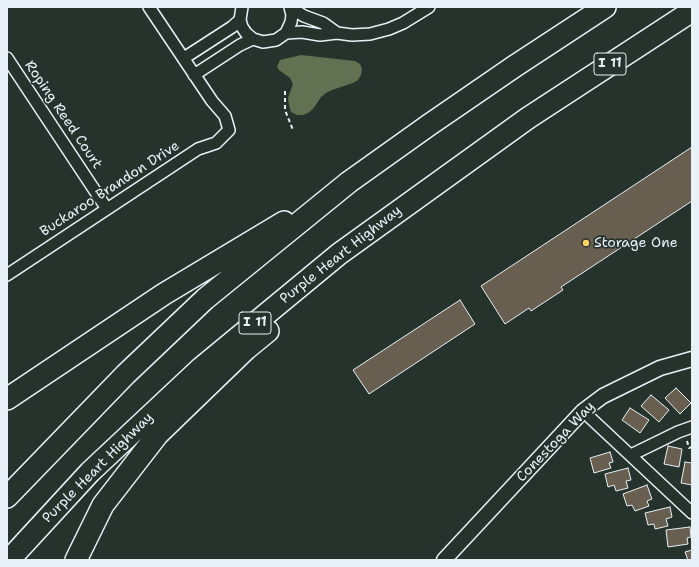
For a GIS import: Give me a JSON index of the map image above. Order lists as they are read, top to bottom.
{
  "streets": {
    "highway": ["I 11", "Purple Heart Highway"],
    "street": ["Roping Reed Court", "Buckaroo Brandon Drive", "Conestoga Way"]
  },
  "crossings": [
    ["Roping Reed Court", "Buckaroo Brandon Drive"]
  ],
  "places": ["Storage One"]
}
